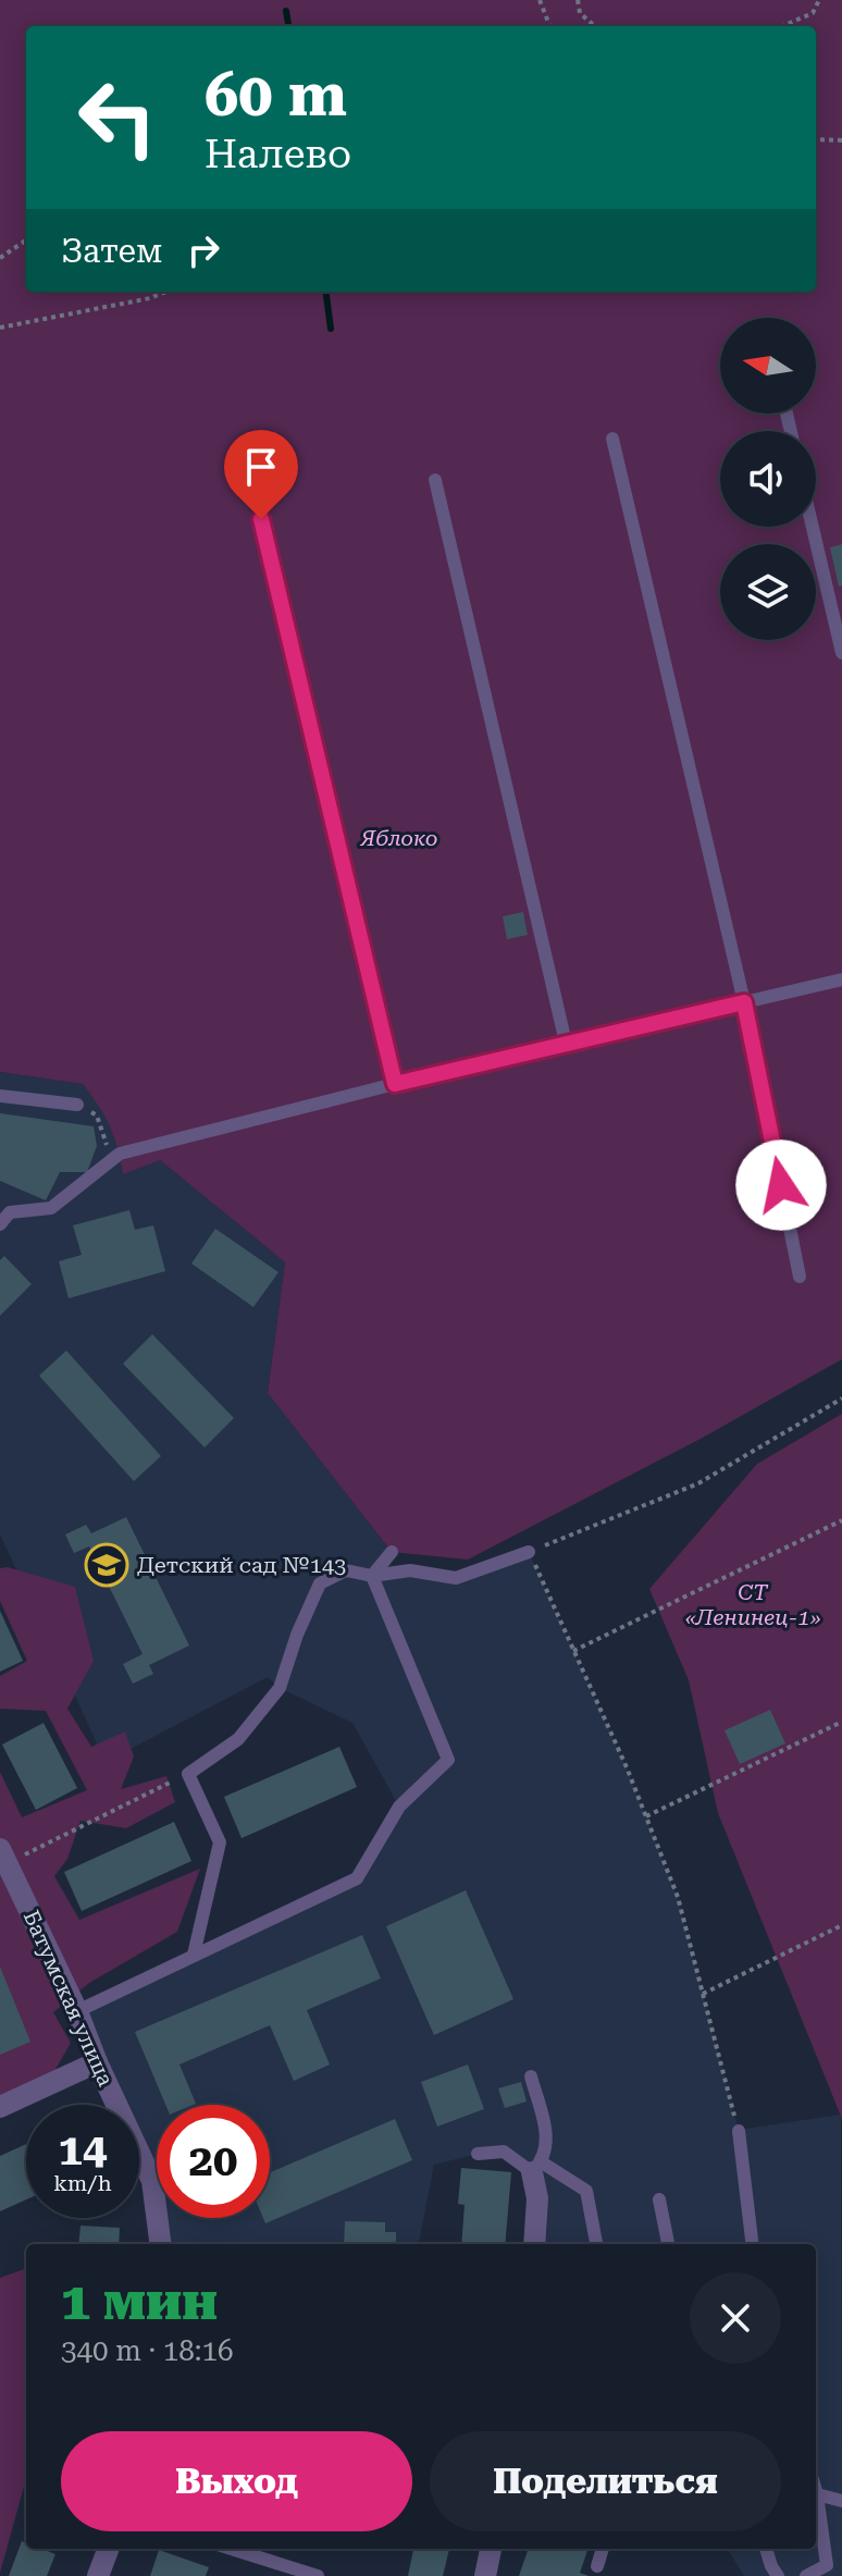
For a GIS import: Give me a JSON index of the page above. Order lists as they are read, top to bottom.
{
  "streets": {
    "street": ["Батумская улица"]
  },
  "parks": ["Яблоко", "СТ «Ленинец-1»"],
  "places": {
    "school or university": ["Детский сад №143"]
  },
  "north": "left",
  "page": {
    "turn": ["60 m", "Налево"],
    "then": "Затем",
    "speed": "14 km/h",
    "limit": "20",
    "heading": ["1 мин", "340 m · 18:16"],
    "buttons": ["Выход", "Поделиться"]
  }
}
